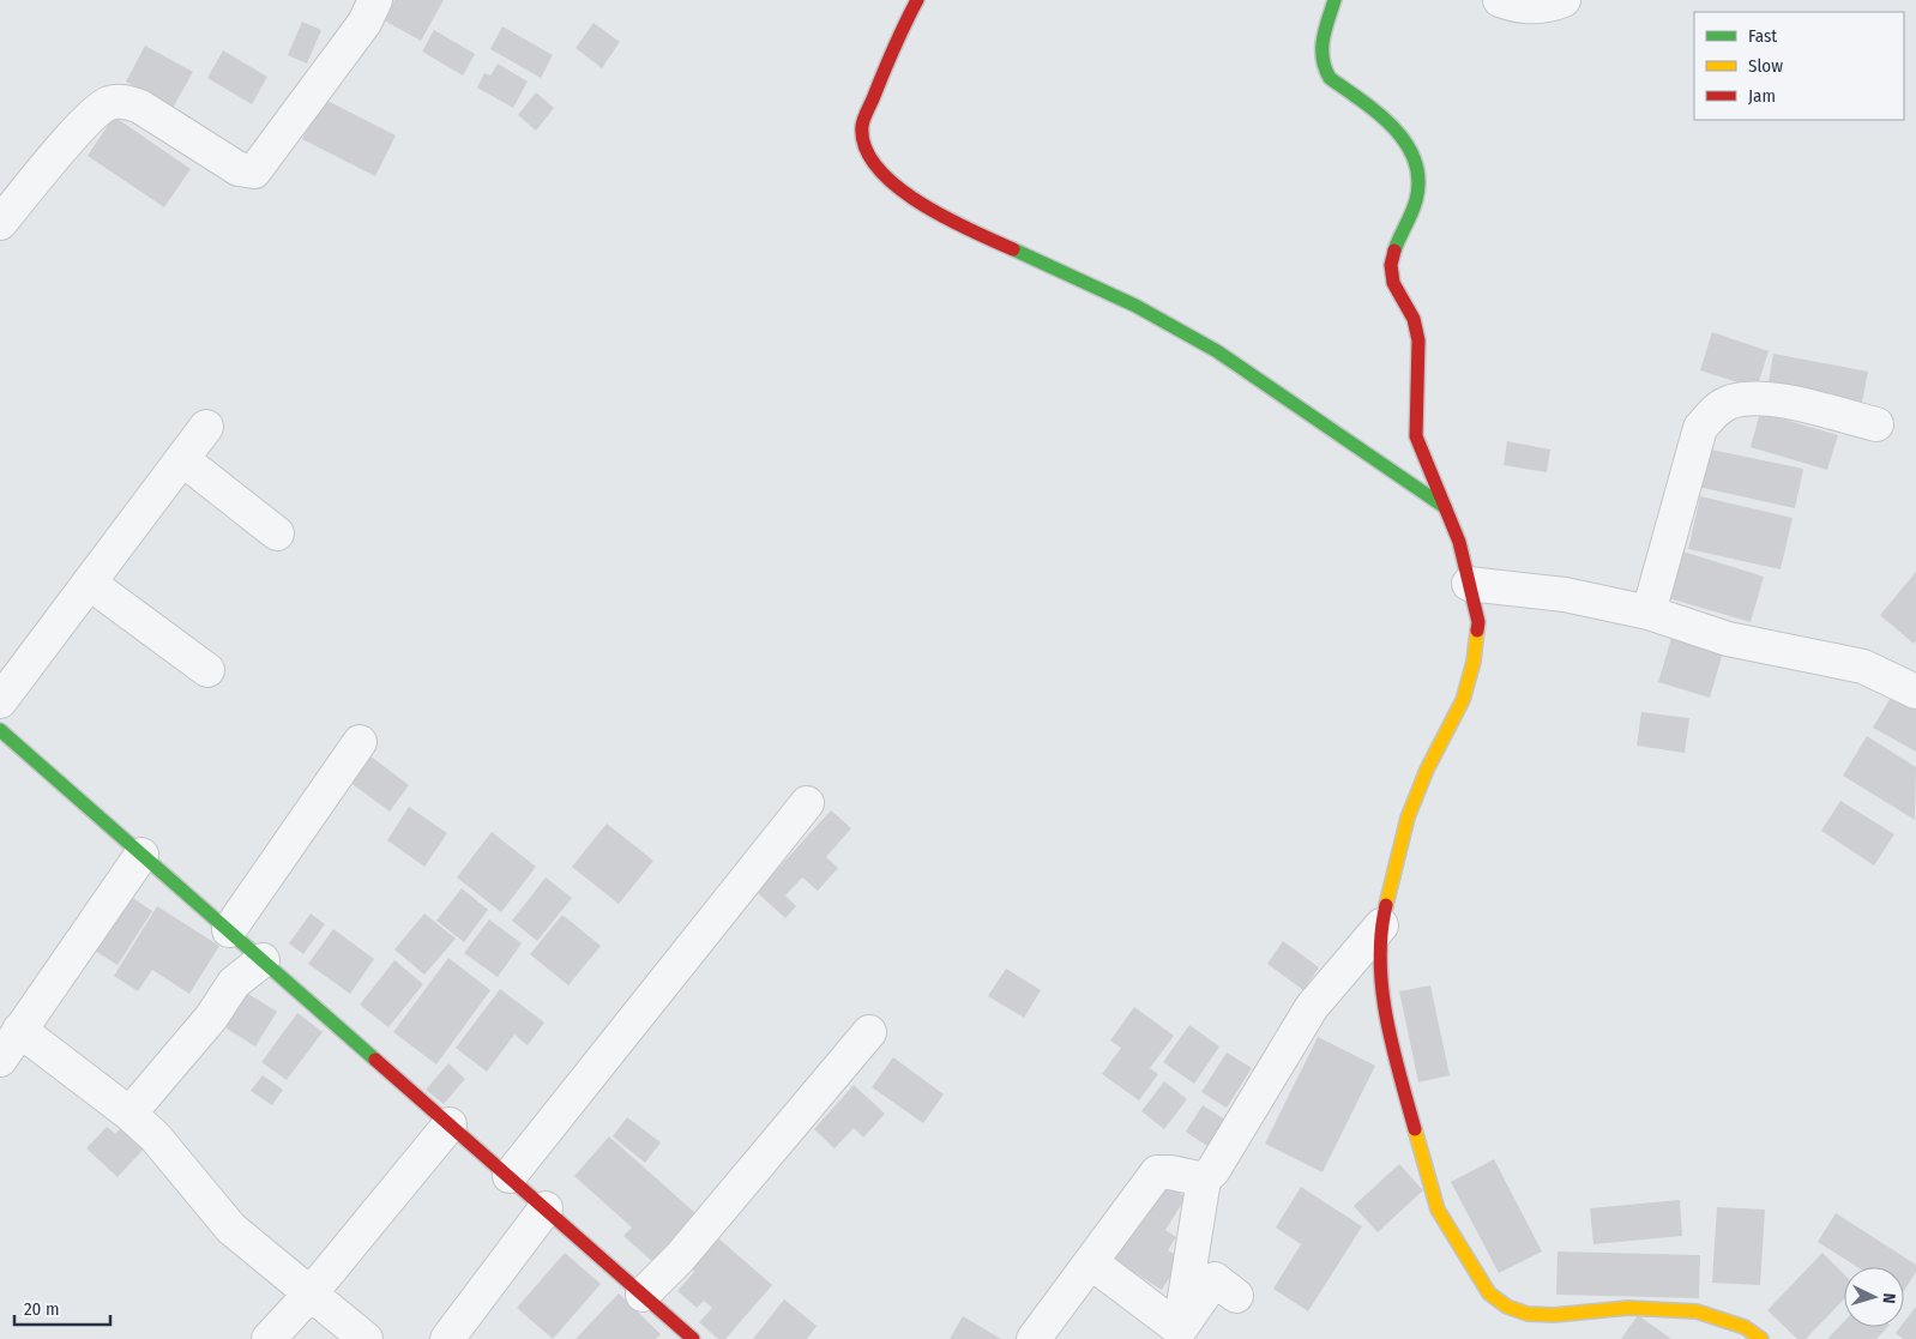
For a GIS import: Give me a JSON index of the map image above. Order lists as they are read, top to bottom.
{
  "legend": ["Fast", "Slow", "Jam"],
  "scale_bar": "20 m",
  "north": "right"
}
